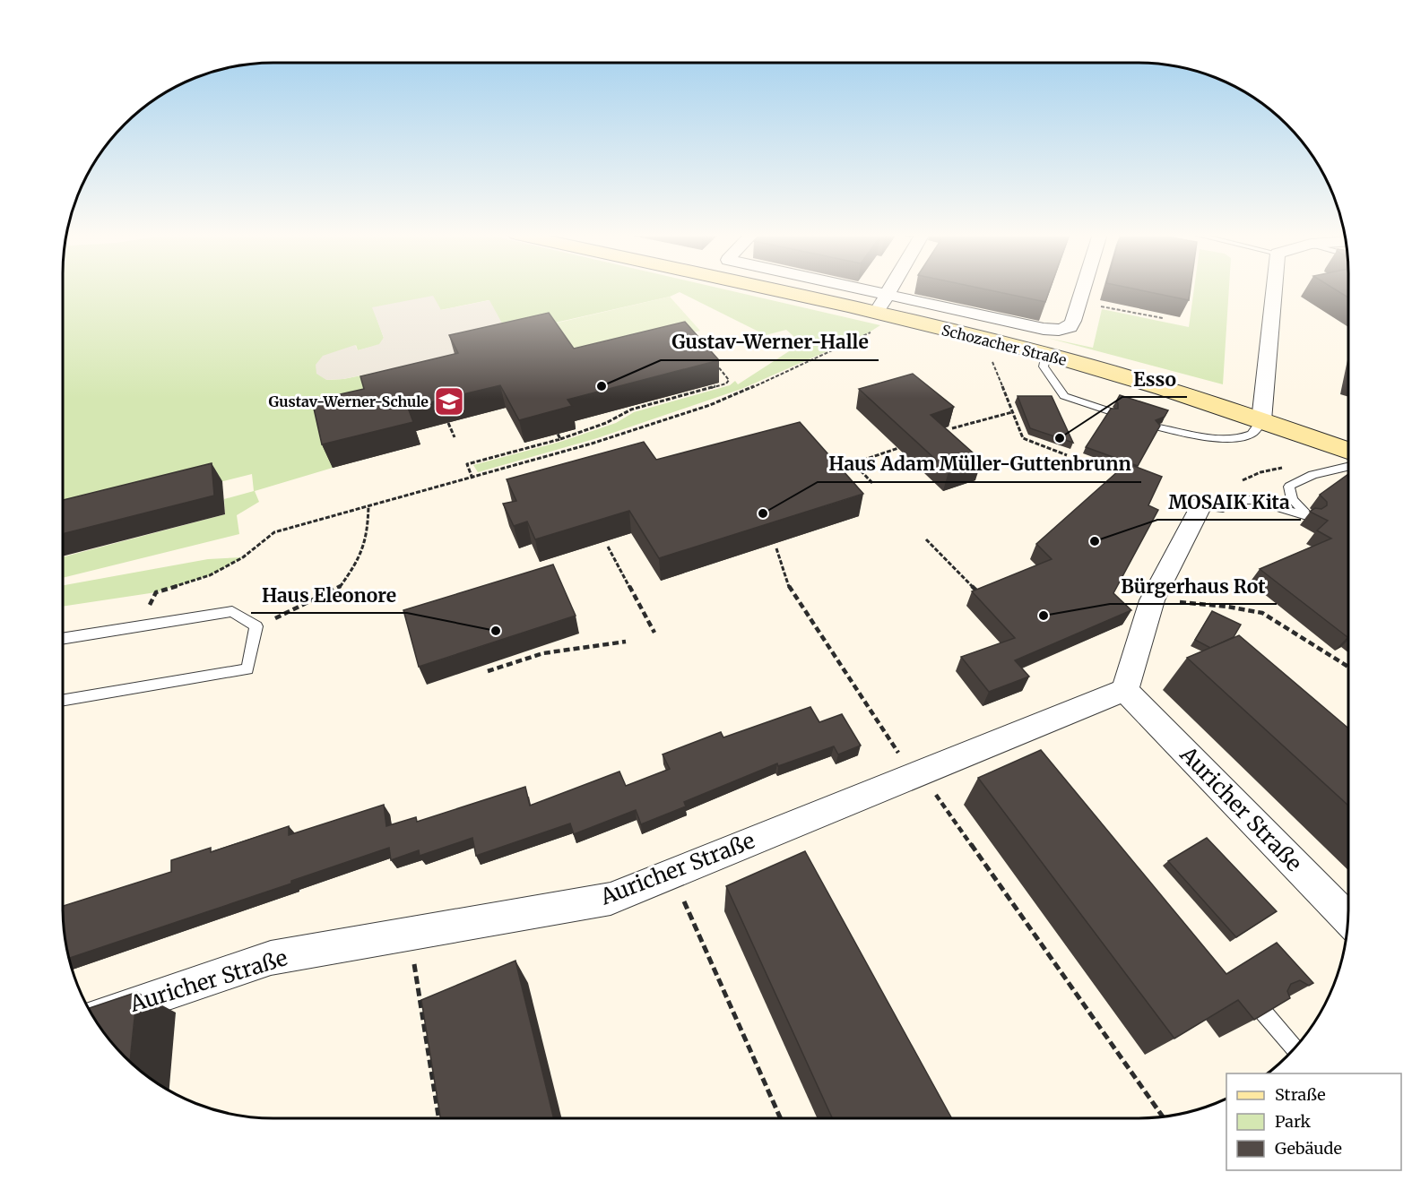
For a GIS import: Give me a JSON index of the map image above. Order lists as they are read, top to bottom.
{
  "streets": {
    "main road": ["Schozacher Straße"],
    "street": ["Auricher Straße"]
  },
  "places": {
    "other": [
      "Gustav-Werner-Halle",
      "Esso",
      "Haus Adam Müller-Guttenbrunn",
      "MOSAIK Kita",
      "Bürgerhaus Rot",
      "Haus Eleonore"
    ],
    "school or university": ["Gustav-Werner-Schule"]
  },
  "legend": ["Straße", "Park", "Gebäude"]
}
